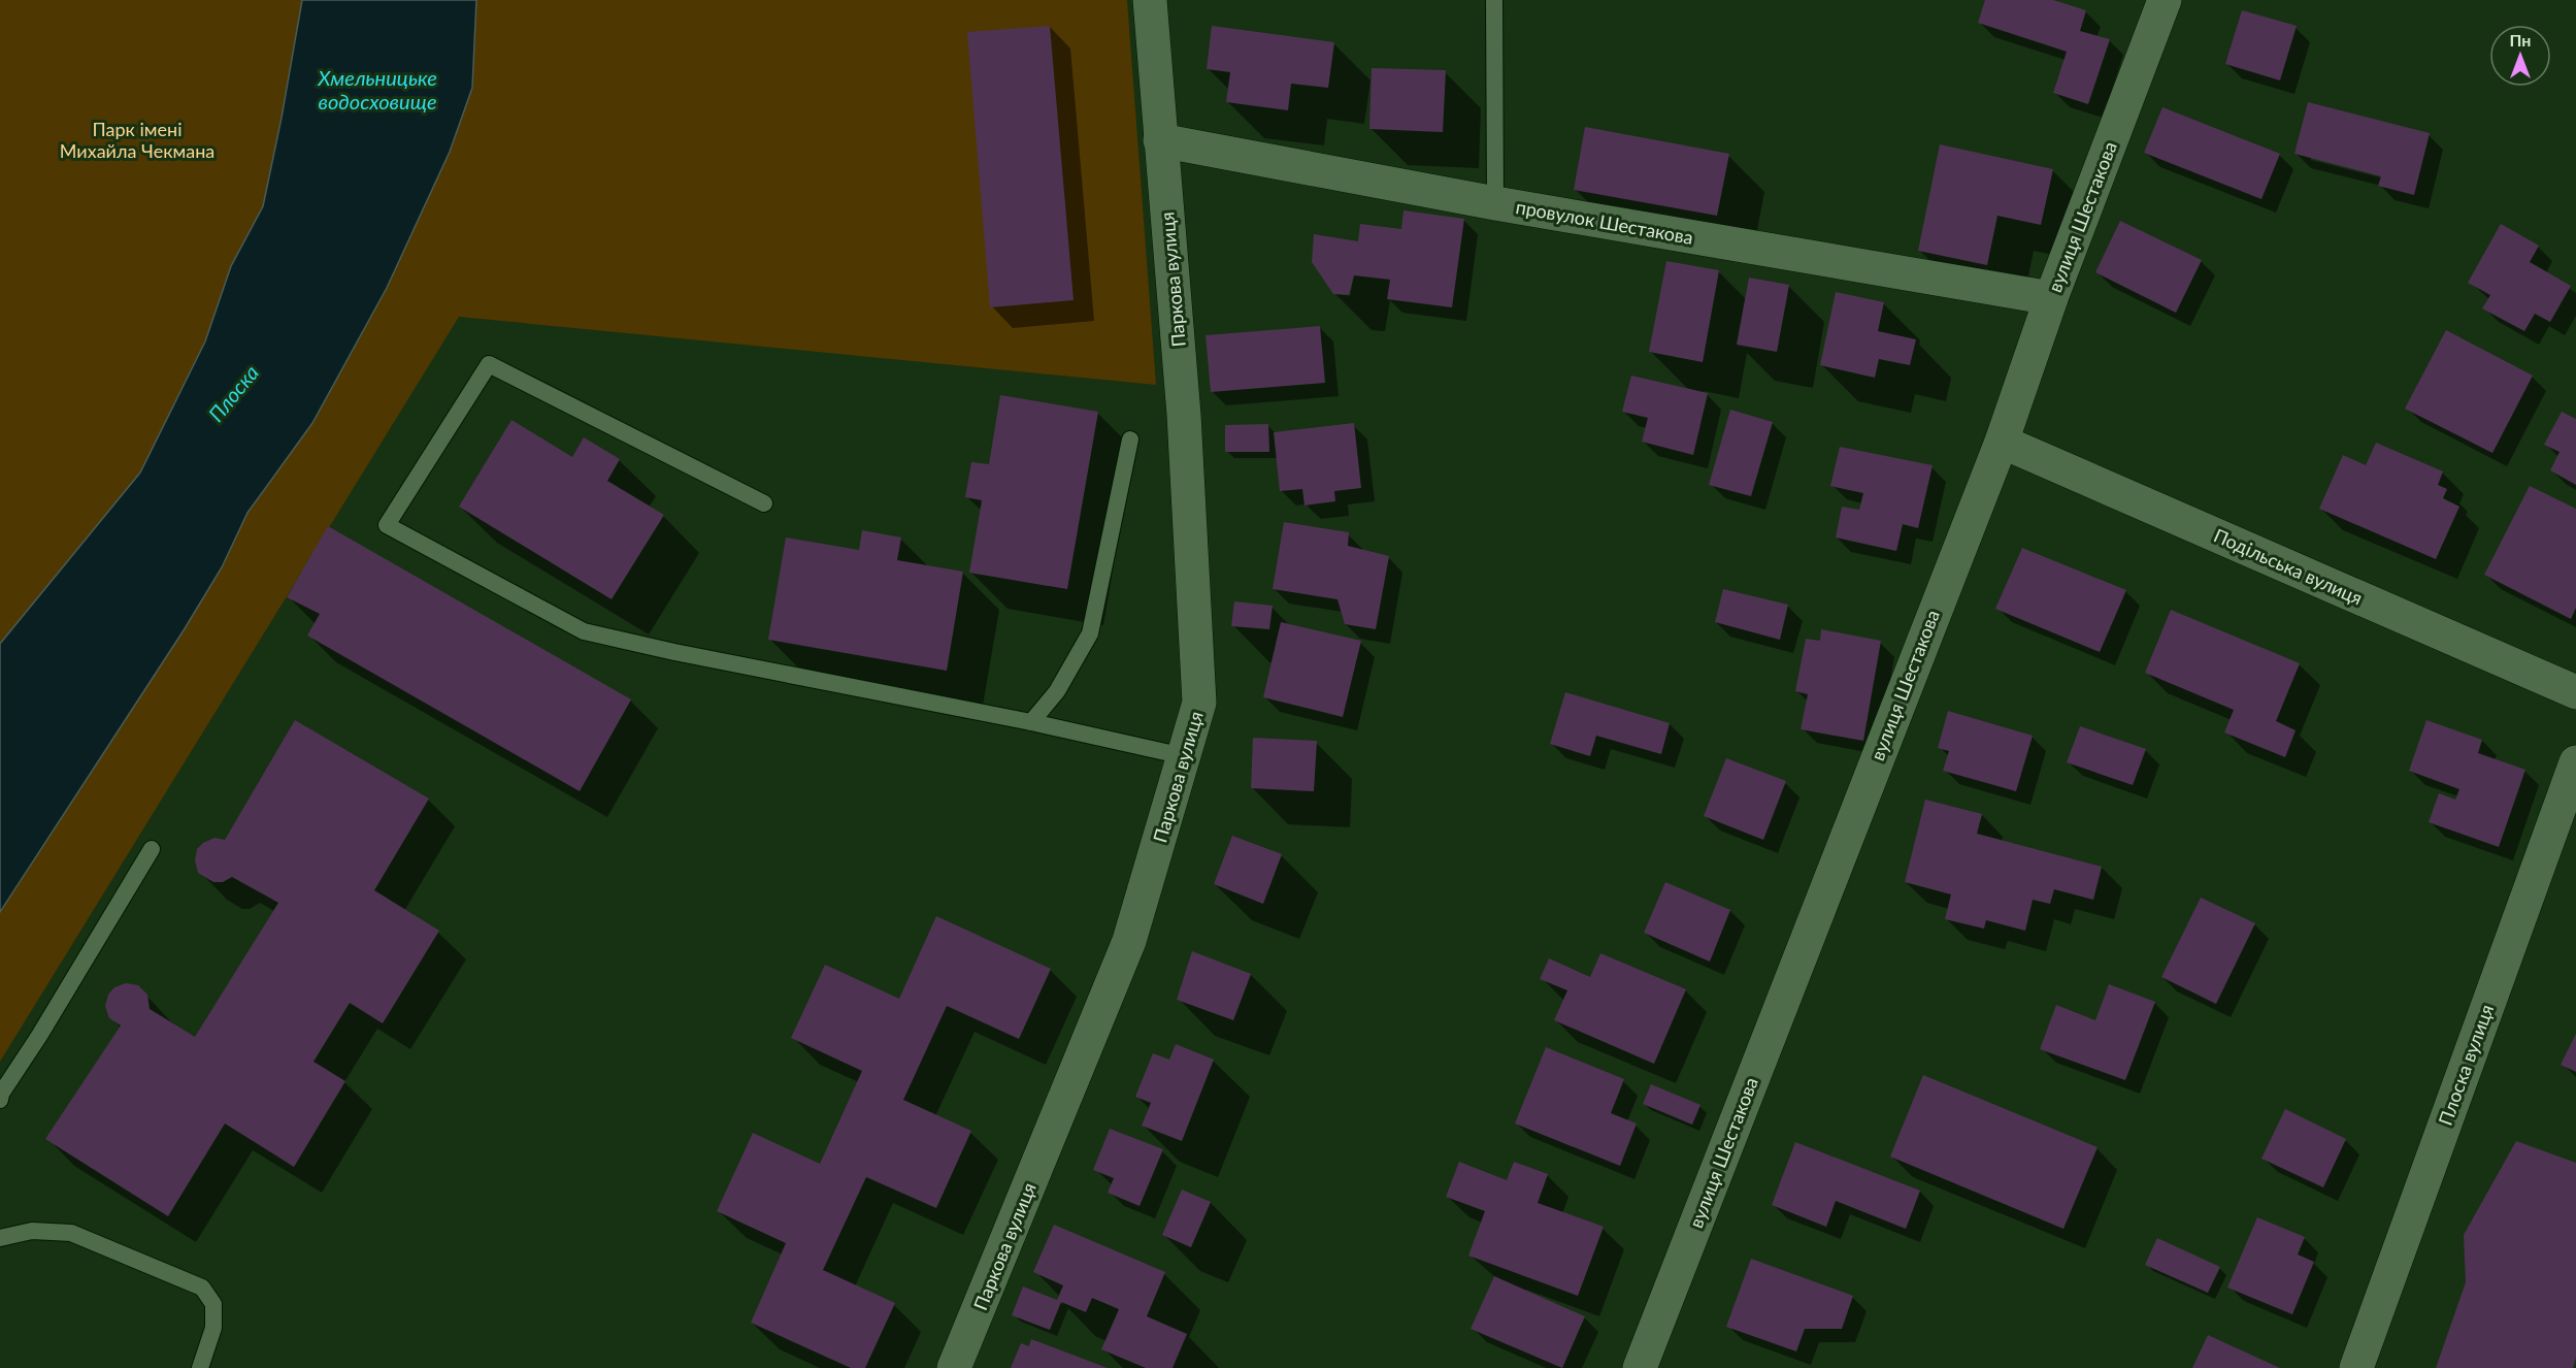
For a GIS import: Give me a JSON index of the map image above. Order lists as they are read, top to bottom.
{
  "streets": {
    "street": [
      "вулиця Шестакова",
      "провулок Шестакова",
      "Паркова вулиця",
      "Подільська вулиця",
      "Плоска вулиця"
    ]
  },
  "crossings": [
    ["вулиця Шестакова", "провулок Шестакова"],
    ["вулиця Шестакова", "Подільська вулиця"],
    ["провулок Шестакова", "Паркова вулиця"]
  ],
  "water": ["Хмельницьке водосховище", "Плоска"],
  "parks": ["Парк імені Михайла Чекмана"],
  "north": "top"
}
